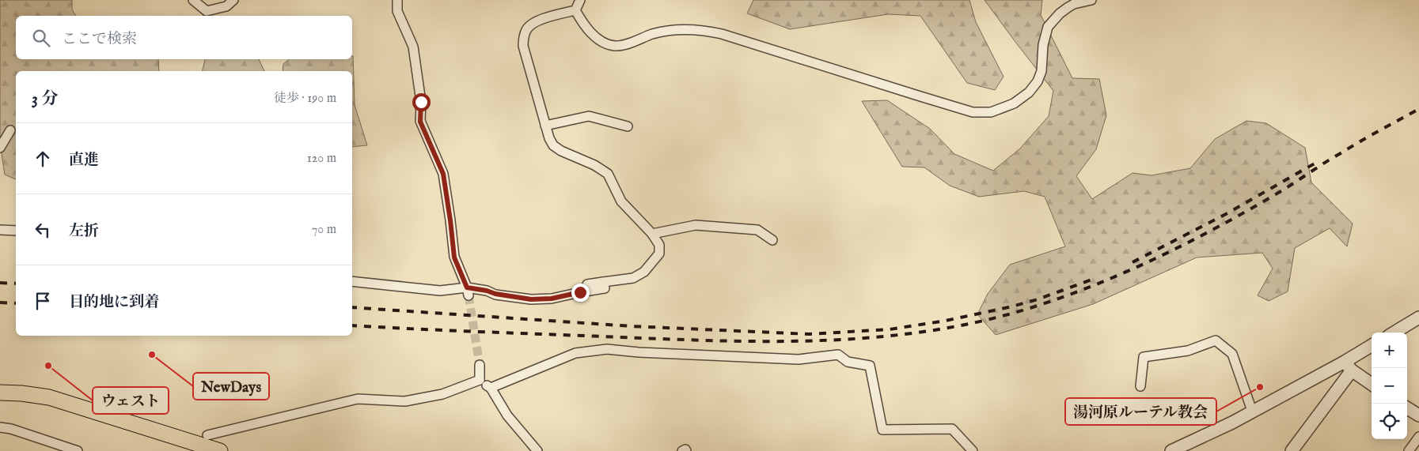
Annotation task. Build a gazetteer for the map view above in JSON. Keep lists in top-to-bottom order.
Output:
{
  "places": ["NewDays", "ウェスト", "湯河原ルーテル教会"],
  "page": {
    "search": "ここで検索",
    "heading": ["3 分", "徒歩 · 190 m"],
    "list": [
      ["直進", "120 m"],
      ["左折", "70 m"],
      "目的地に到着"
    ],
    "map_buttons": ["+", "−"]
  }
}
